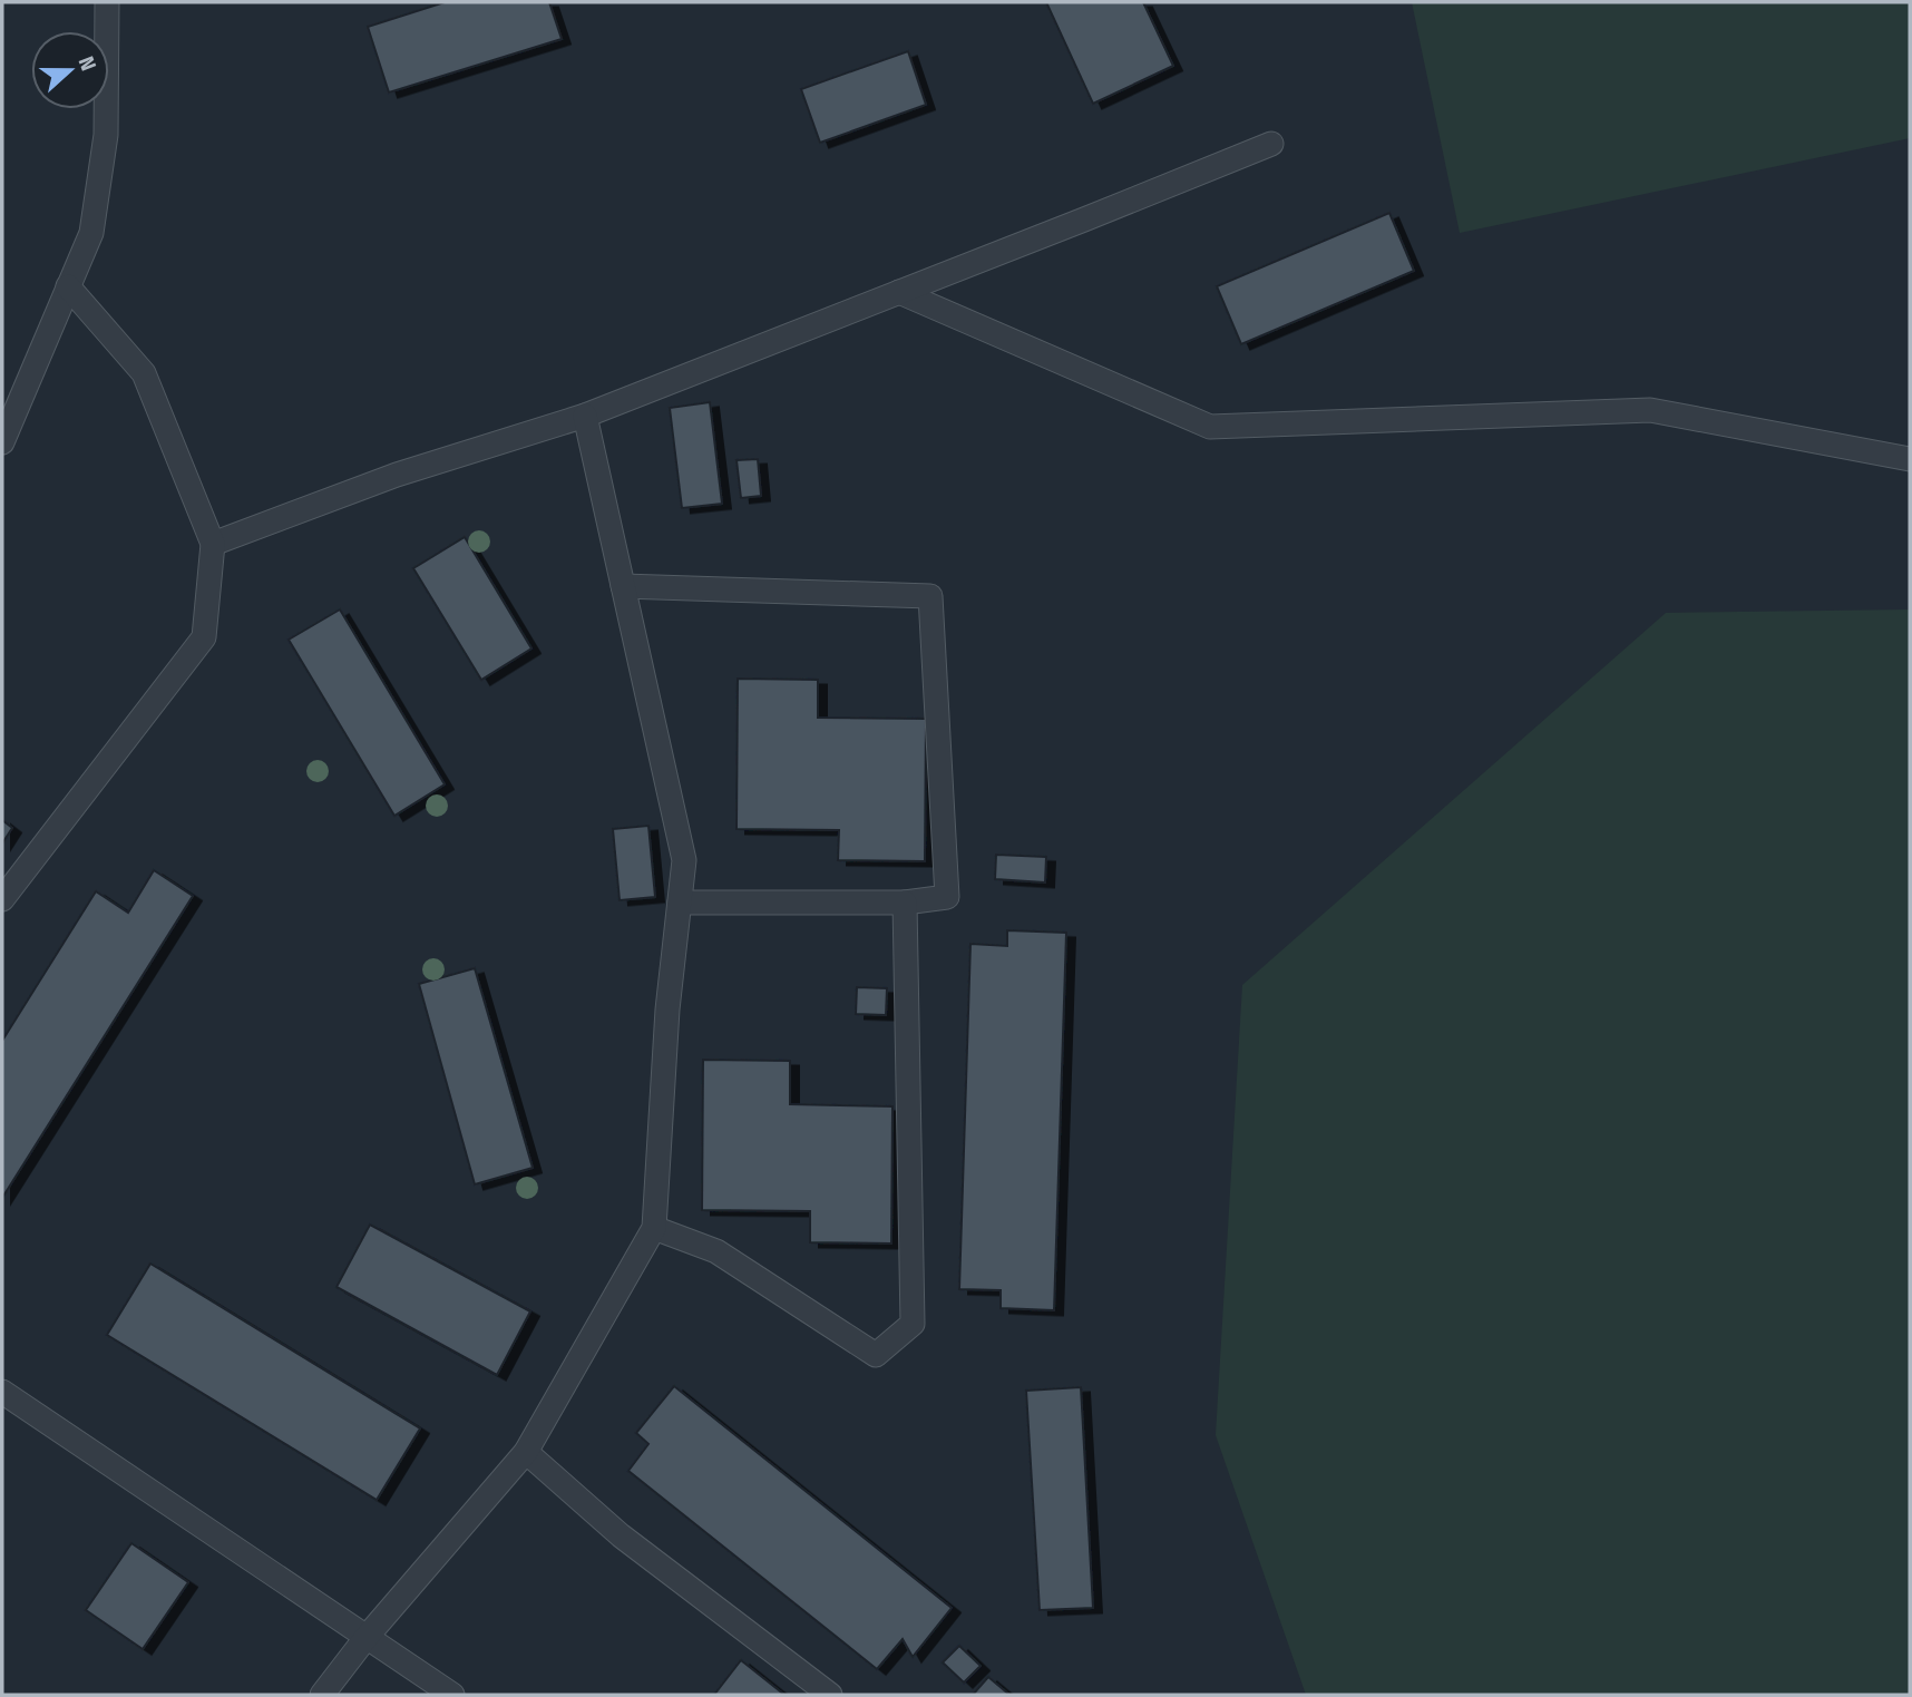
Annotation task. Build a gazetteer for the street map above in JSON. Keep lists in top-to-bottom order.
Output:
{
  "north": "right"
}
